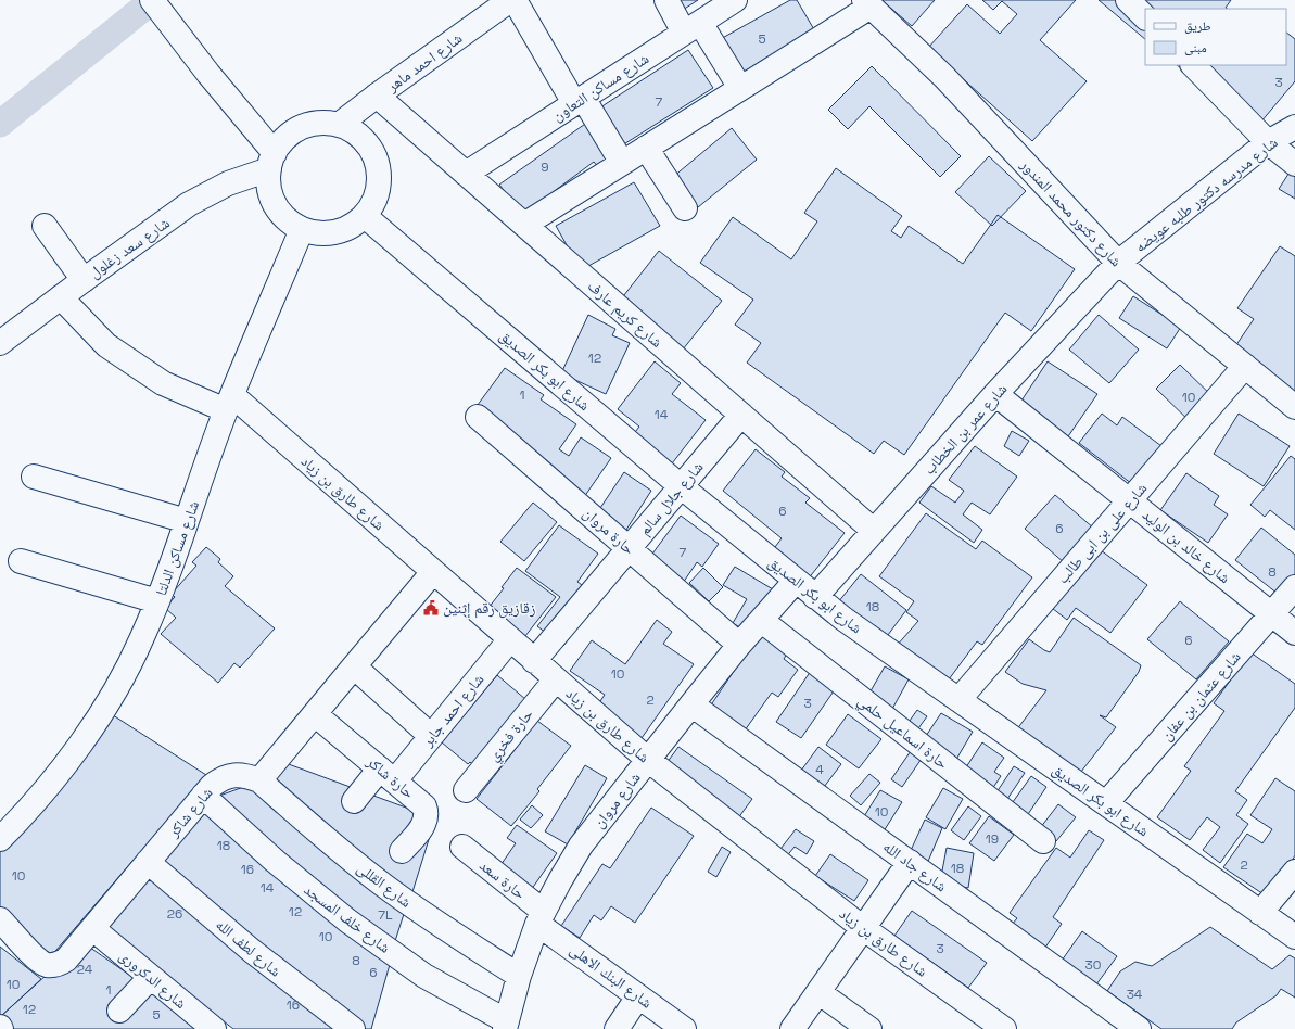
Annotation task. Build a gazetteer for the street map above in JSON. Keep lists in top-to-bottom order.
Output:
{
  "streets": {
    "street": [
      "شارع احمد ماهر",
      "شارع مساكن التعاون",
      "شارع مدرسه دكتور طلبه عويضه",
      "شارع دكتور محمد المندور",
      "شارع سعد زغلول",
      "شارع كريم عارف",
      "شارع ابو بكر الصديق",
      "شارع عمر بن الخطاب",
      "شارع طارق بن زياد",
      "شارع جلال سالم",
      "حارة مروان",
      "شارع على بن ابى طالب",
      "شارع خالد بن الوليد",
      "شارع مساكن الدلتا",
      "شارع عثمان بن عفان",
      "شارع احمد جابر",
      "حارة اسماعيل حلمي",
      "حارة فخري",
      "حارة شاكر",
      "شارع مروان",
      "شارع شاكر",
      "شارع جاد الله",
      "حارة سعد",
      "شارع القللى",
      "شارع خلف المسجد",
      "شارع لطف الله",
      "شارع البنك الاهلى",
      "شارع الدكرورى"
    ]
  },
  "crossings": [
    ["شارع احمد ماهر", "شارع سعد زغلول"],
    ["شارع احمد ماهر", "شارع كريم عارف"],
    ["شارع احمد ماهر", "شارع ابو بكر الصديق"],
    ["شارع احمد ماهر", "شارع مساكن الدلتا"],
    ["شارع مساكن التعاون", "شارع كريم عارف"],
    ["شارع مدرسه دكتور طلبه عويضه", "شارع دكتور محمد المندور"],
    ["شارع مدرسه دكتور طلبه عويضه", "شارع عمر بن الخطاب"],
    ["شارع دكتور محمد المندور", "شارع عمر بن الخطاب"],
    ["شارع دكتور محمد المندور", "شارع على بن ابى طالب"],
    ["شارع سعد زغلول", "شارع ابو بكر الصديق"],
    ["شارع سعد زغلول", "شارع طارق بن زياد"],
    ["شارع سعد زغلول", "شارع مساكن الدلتا"],
    ["شارع كريم عارف", "شارع عمر بن الخطاب"],
    ["شارع كريم عارف", "شارع جلال سالم"],
    ["شارع ابو بكر الصديق", "شارع عمر بن الخطاب"],
    ["شارع ابو بكر الصديق", "شارع جلال سالم"],
    ["شارع ابو بكر الصديق", "شارع على بن ابى طالب"],
    ["شارع ابو بكر الصديق", "شارع مساكن الدلتا"],
    ["شارع ابو بكر الصديق", "شارع عثمان بن عفان"],
    ["شارع ابو بكر الصديق", "شارع مروان"],
    ["شارع عمر بن الخطاب", "شارع خالد بن الوليد"],
    ["شارع طارق بن زياد", "شارع جلال سالم"],
    ["شارع طارق بن زياد", "شارع مساكن الدلتا"],
    ["شارع طارق بن زياد", "شارع احمد جابر"],
    ["شارع طارق بن زياد", "حارة فخري"],
    ["شارع طارق بن زياد", "شارع مروان"],
    ["شارع جلال سالم", "حارة مروان"],
    ["حارة مروان", "شارع مروان"],
    ["شارع على بن ابى طالب", "شارع خالد بن الوليد"],
    ["شارع خالد بن الوليد", "شارع عثمان بن عفان"],
    ["شارع احمد جابر", "حارة شاكر"],
    ["حارة اسماعيل حلمي", "شارع مروان"],
    ["شارع مروان", "شارع جاد الله"],
    ["شارع مروان", "حارة سعد"],
    ["شارع مروان", "شارع القللى"],
    ["شارع مروان", "شارع خلف المسجد"],
    ["شارع مروان", "شارع البنك الاهلى"],
    ["شارع شاكر", "شارع القللى"],
    ["شارع شاكر", "شارع خلف المسجد"],
    ["شارع شاكر", "شارع لطف الله"],
    ["شارع شاكر", "شارع الدكرورى"],
    ["حارة سعد", "شارع البنك الاهلى"]
  ],
  "places": {
    "public building": ["زقازيق رقم إثنين"]
  },
  "house_numbers": [
    "5",
    "3",
    "7",
    "9",
    "12",
    "1",
    "10",
    "14",
    "6",
    "6",
    "7",
    "8",
    "18",
    "6",
    "10",
    "2",
    "3",
    "4",
    "10",
    "19",
    "18",
    "2",
    "18",
    "16",
    "10",
    "14",
    "12",
    "26",
    "7L",
    "10",
    "3",
    "8",
    "30",
    "24",
    "6",
    "10",
    "1",
    "34",
    "16",
    "12",
    "5"
  ],
  "legend": ["طريق", "مبنى"]
}
